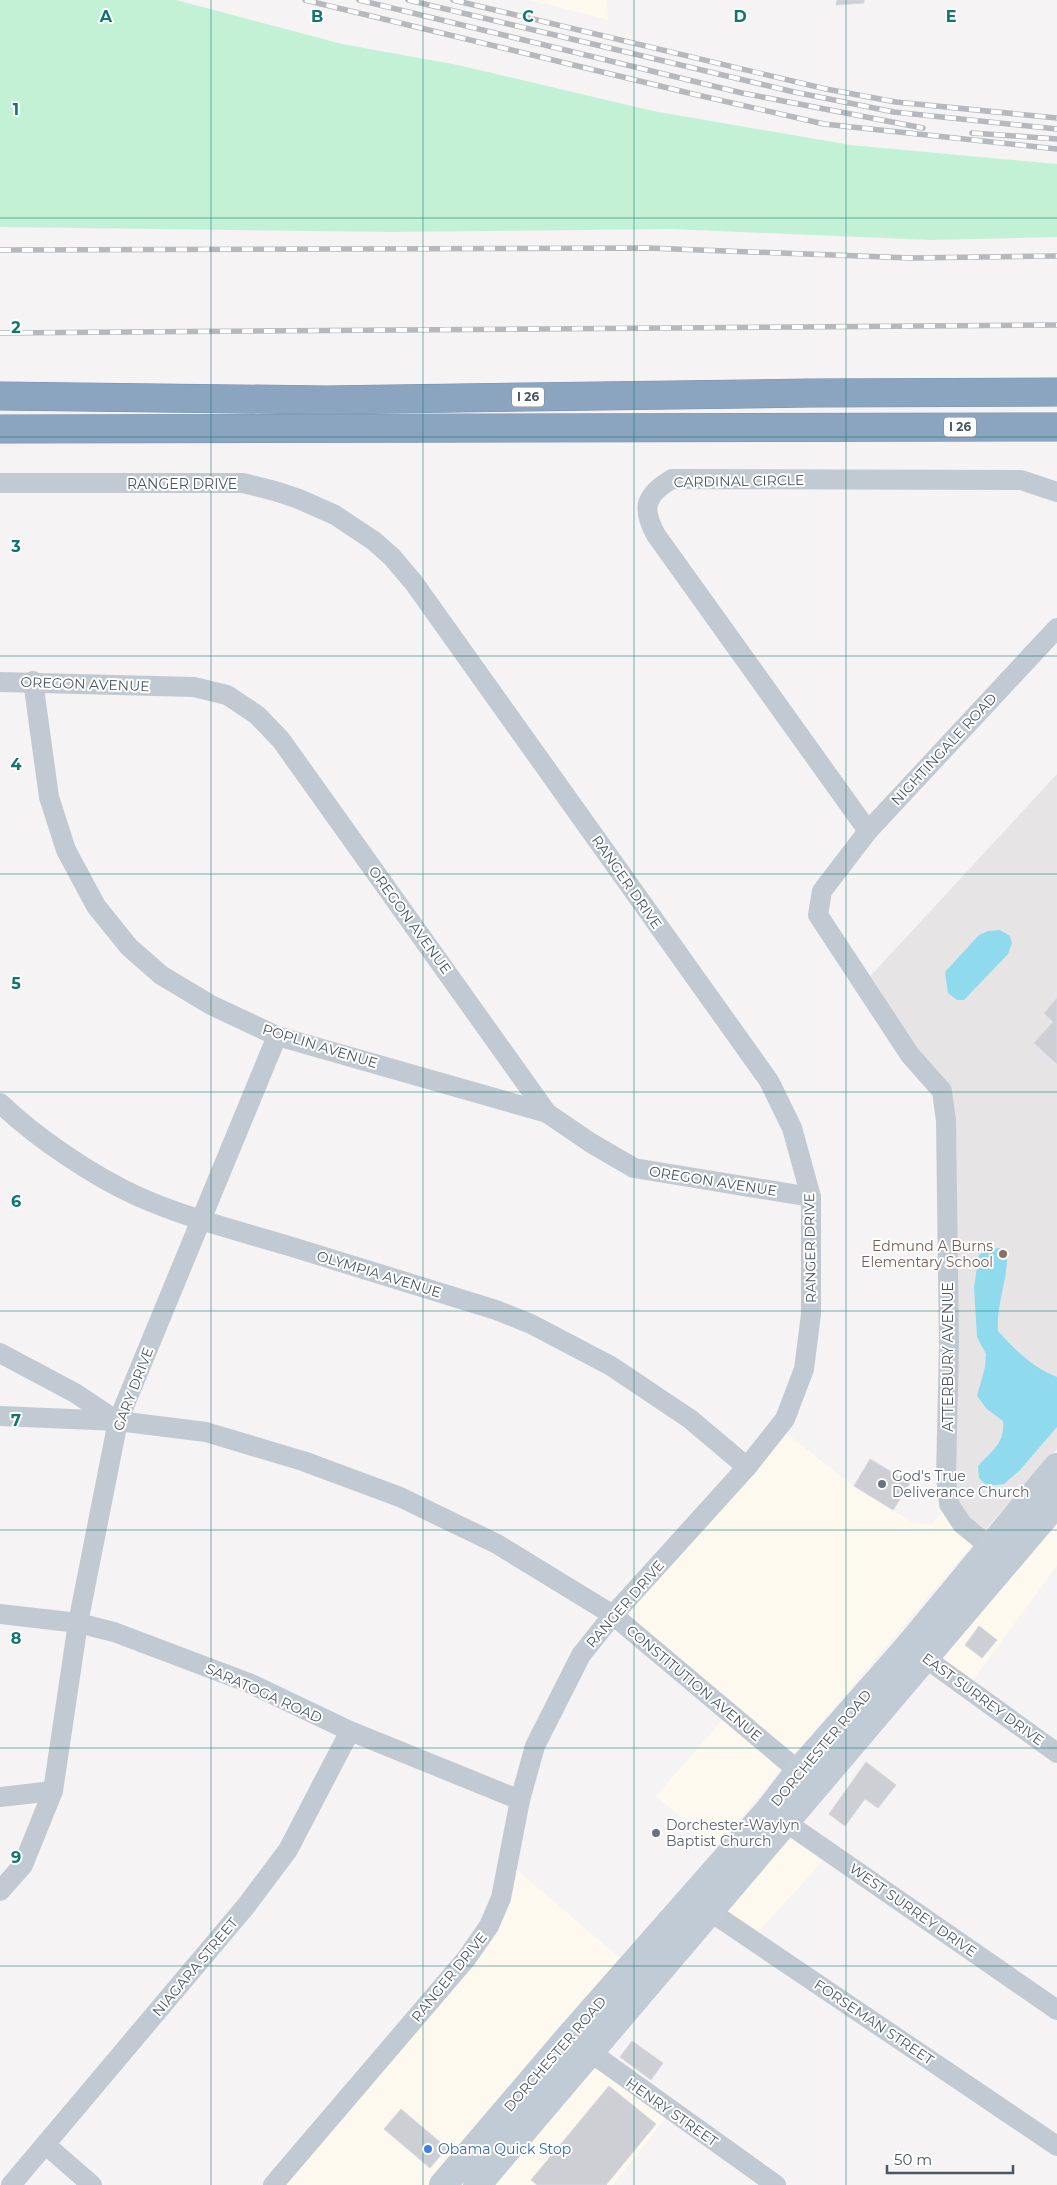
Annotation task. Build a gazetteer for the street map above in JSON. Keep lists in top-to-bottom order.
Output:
{
  "streets": {
    "highway": ["I 26"],
    "main road": ["DORCHESTER ROAD"],
    "street": [
      "CARDINAL CIRCLE",
      "RANGER DRIVE",
      "OREGON AVENUE",
      "NIGHTINGALE ROAD",
      "POPLIN AVENUE",
      "OLYMPIA AVENUE",
      "ATTERBURY AVENUE",
      "GARY DRIVE",
      "CONSTITUTION AVENUE",
      "SARATOGA ROAD",
      "EAST SURREY DRIVE",
      "WEST SURREY DRIVE",
      "NIAGARA STREET",
      "FORSEMAN STREET",
      "HENRY STREET"
    ]
  },
  "crossings": [
    ["CARDINAL CIRCLE", "NIGHTINGALE ROAD"],
    ["RANGER DRIVE", "OREGON AVENUE"],
    ["RANGER DRIVE", "OLYMPIA AVENUE"],
    ["RANGER DRIVE", "CONSTITUTION AVENUE"],
    ["RANGER DRIVE", "SARATOGA ROAD"],
    ["OREGON AVENUE", "POPLIN AVENUE"],
    ["NIGHTINGALE ROAD", "ATTERBURY AVENUE"],
    ["POPLIN AVENUE", "GARY DRIVE"],
    ["OLYMPIA AVENUE", "GARY DRIVE"],
    ["ATTERBURY AVENUE", "DORCHESTER ROAD"],
    ["GARY DRIVE", "CONSTITUTION AVENUE"],
    ["GARY DRIVE", "SARATOGA ROAD"],
    ["CONSTITUTION AVENUE", "DORCHESTER ROAD"],
    ["SARATOGA ROAD", "NIAGARA STREET"],
    ["EAST SURREY DRIVE", "DORCHESTER ROAD"],
    ["DORCHESTER ROAD", "WEST SURREY DRIVE"],
    ["DORCHESTER ROAD", "FORSEMAN STREET"],
    ["DORCHESTER ROAD", "HENRY STREET"]
  ],
  "places": [
    "Edmund A Burns Elementary School",
    "God's True Deliverance Church",
    "Dorchester-Waylyn Baptist Church",
    "Obama Quick Stop"
  ],
  "scale_bar": "50 m",
  "grid": {
    "columns": [
      "A",
      "B",
      "C",
      "D",
      "E"
    ],
    "rows": [
      "1",
      "2",
      "3",
      "4",
      "5",
      "6",
      "7",
      "8",
      "9"
    ]
  }
}
